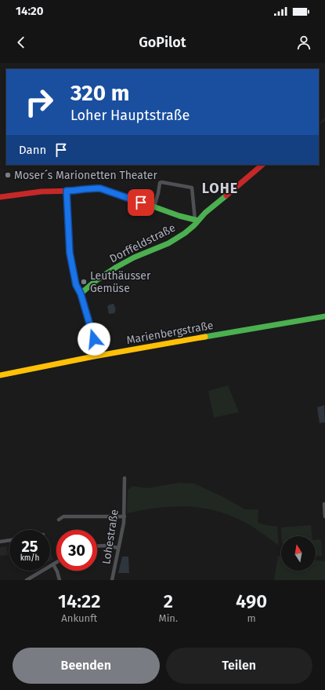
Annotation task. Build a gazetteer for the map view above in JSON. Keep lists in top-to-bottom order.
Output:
{
  "streets": {
    "street": ["Dorffeldstraße", "Marienbergstraße", "Lohestraße"]
  },
  "districts": ["LOHE"],
  "places": ["Moser´s Marionetten Theater", "Leuthäusser Gemüse"],
  "north": "top",
  "page": {
    "status": "14:20",
    "header": "GoPilot",
    "turn": ["320 m", "Loher Hauptstraße"],
    "then": "Dann",
    "speed": "25 km/h",
    "limit": "30",
    "eta": [
      "14:22",
      "Ankunft",
      "2",
      "Min.",
      "490",
      "m"
    ],
    "buttons": ["Beenden", "Teilen"]
  }
}
